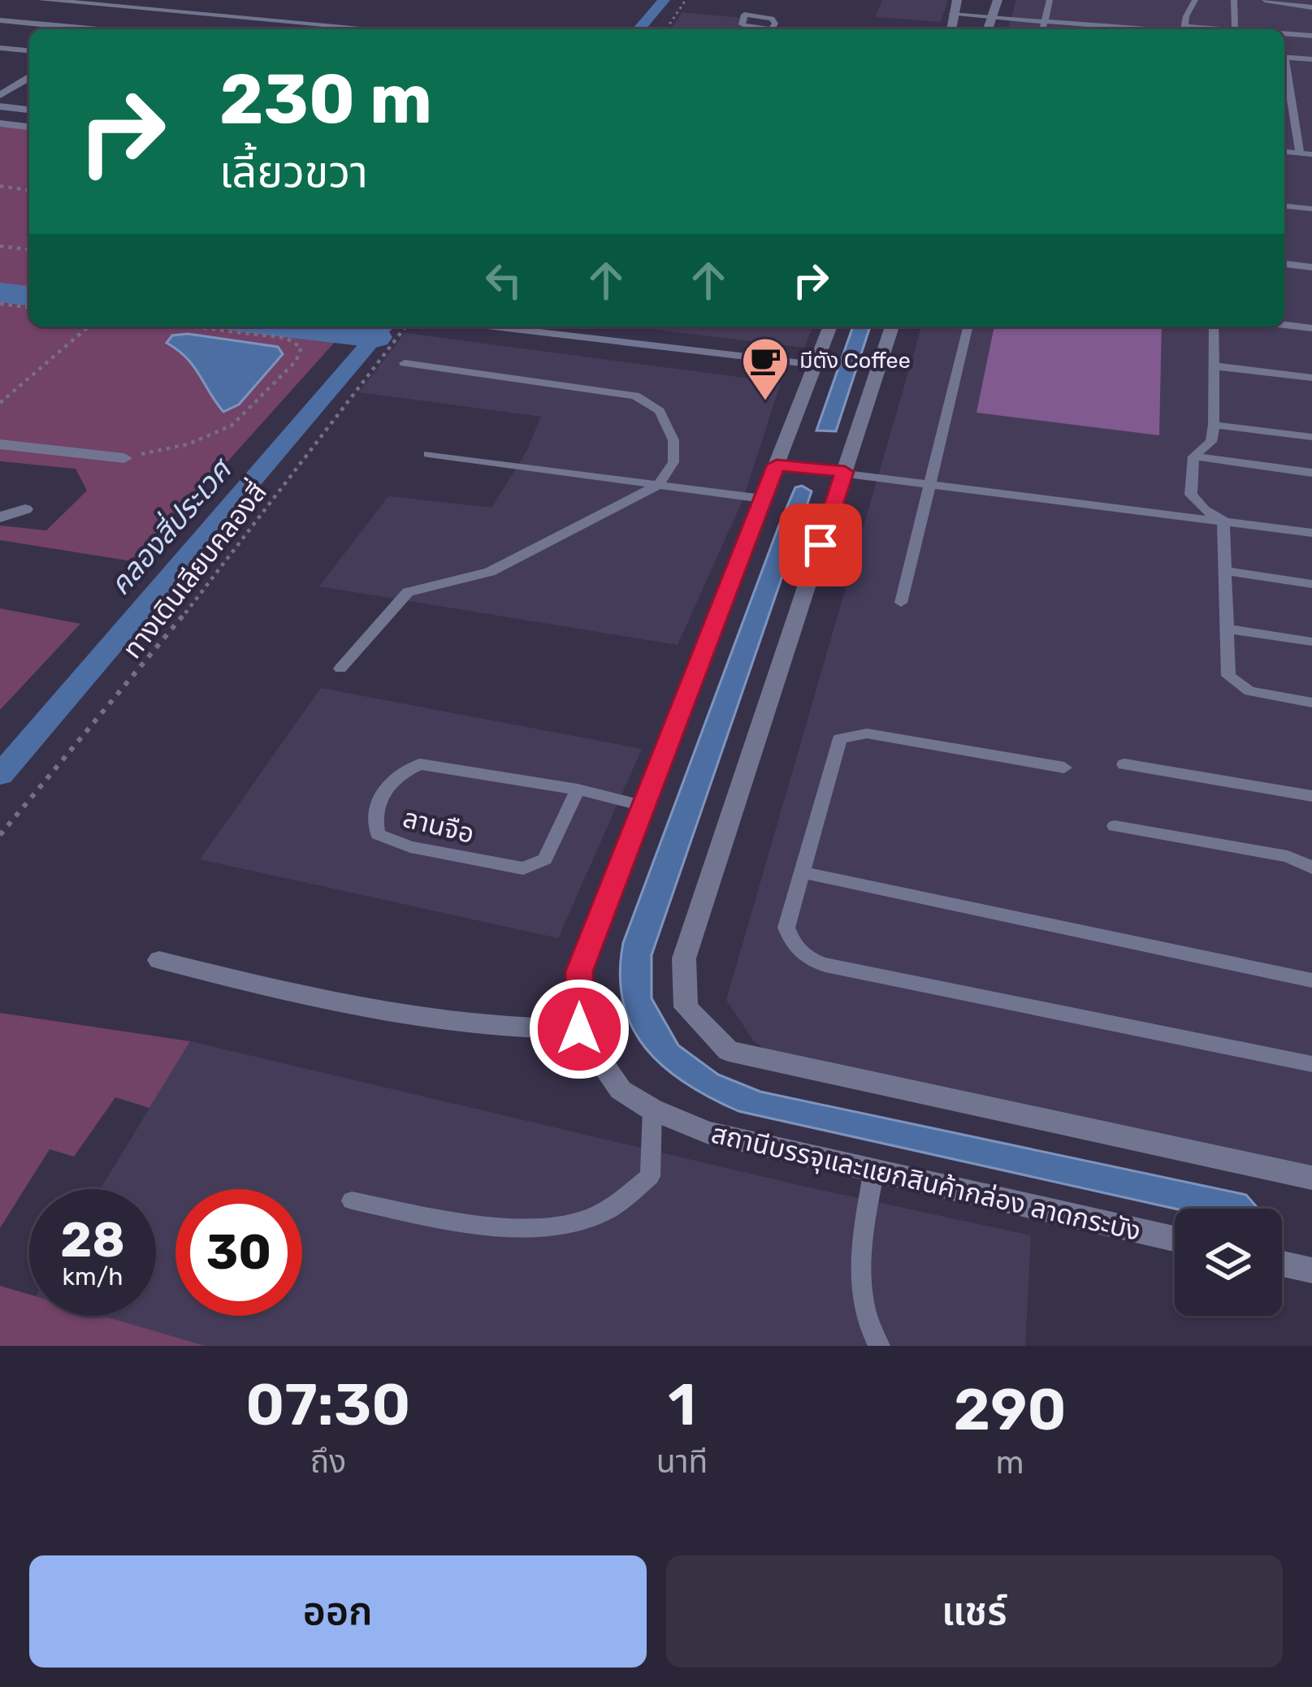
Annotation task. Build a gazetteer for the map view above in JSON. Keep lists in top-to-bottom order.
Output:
{
  "streets": {
    "street": ["สถานีบรรจุและแยกสินค้ากล่อง ลาดกระบัง"],
    "lane": ["ลานจือ"],
    "path": ["ทางเดินเลียบคลองสี่"]
  },
  "water": ["คลองสี่ประเวศ"],
  "places": {
    "cafe": ["มีตัง Coffee"]
  },
  "page": {
    "turn": ["230 m", "เลี้ยวขวา"],
    "speed": "28 km/h",
    "limit": "30",
    "eta": [
      "07:30",
      "ถึง",
      "1",
      "นาที",
      "290",
      "m"
    ],
    "buttons": ["ออก", "แชร์"]
  }
}
